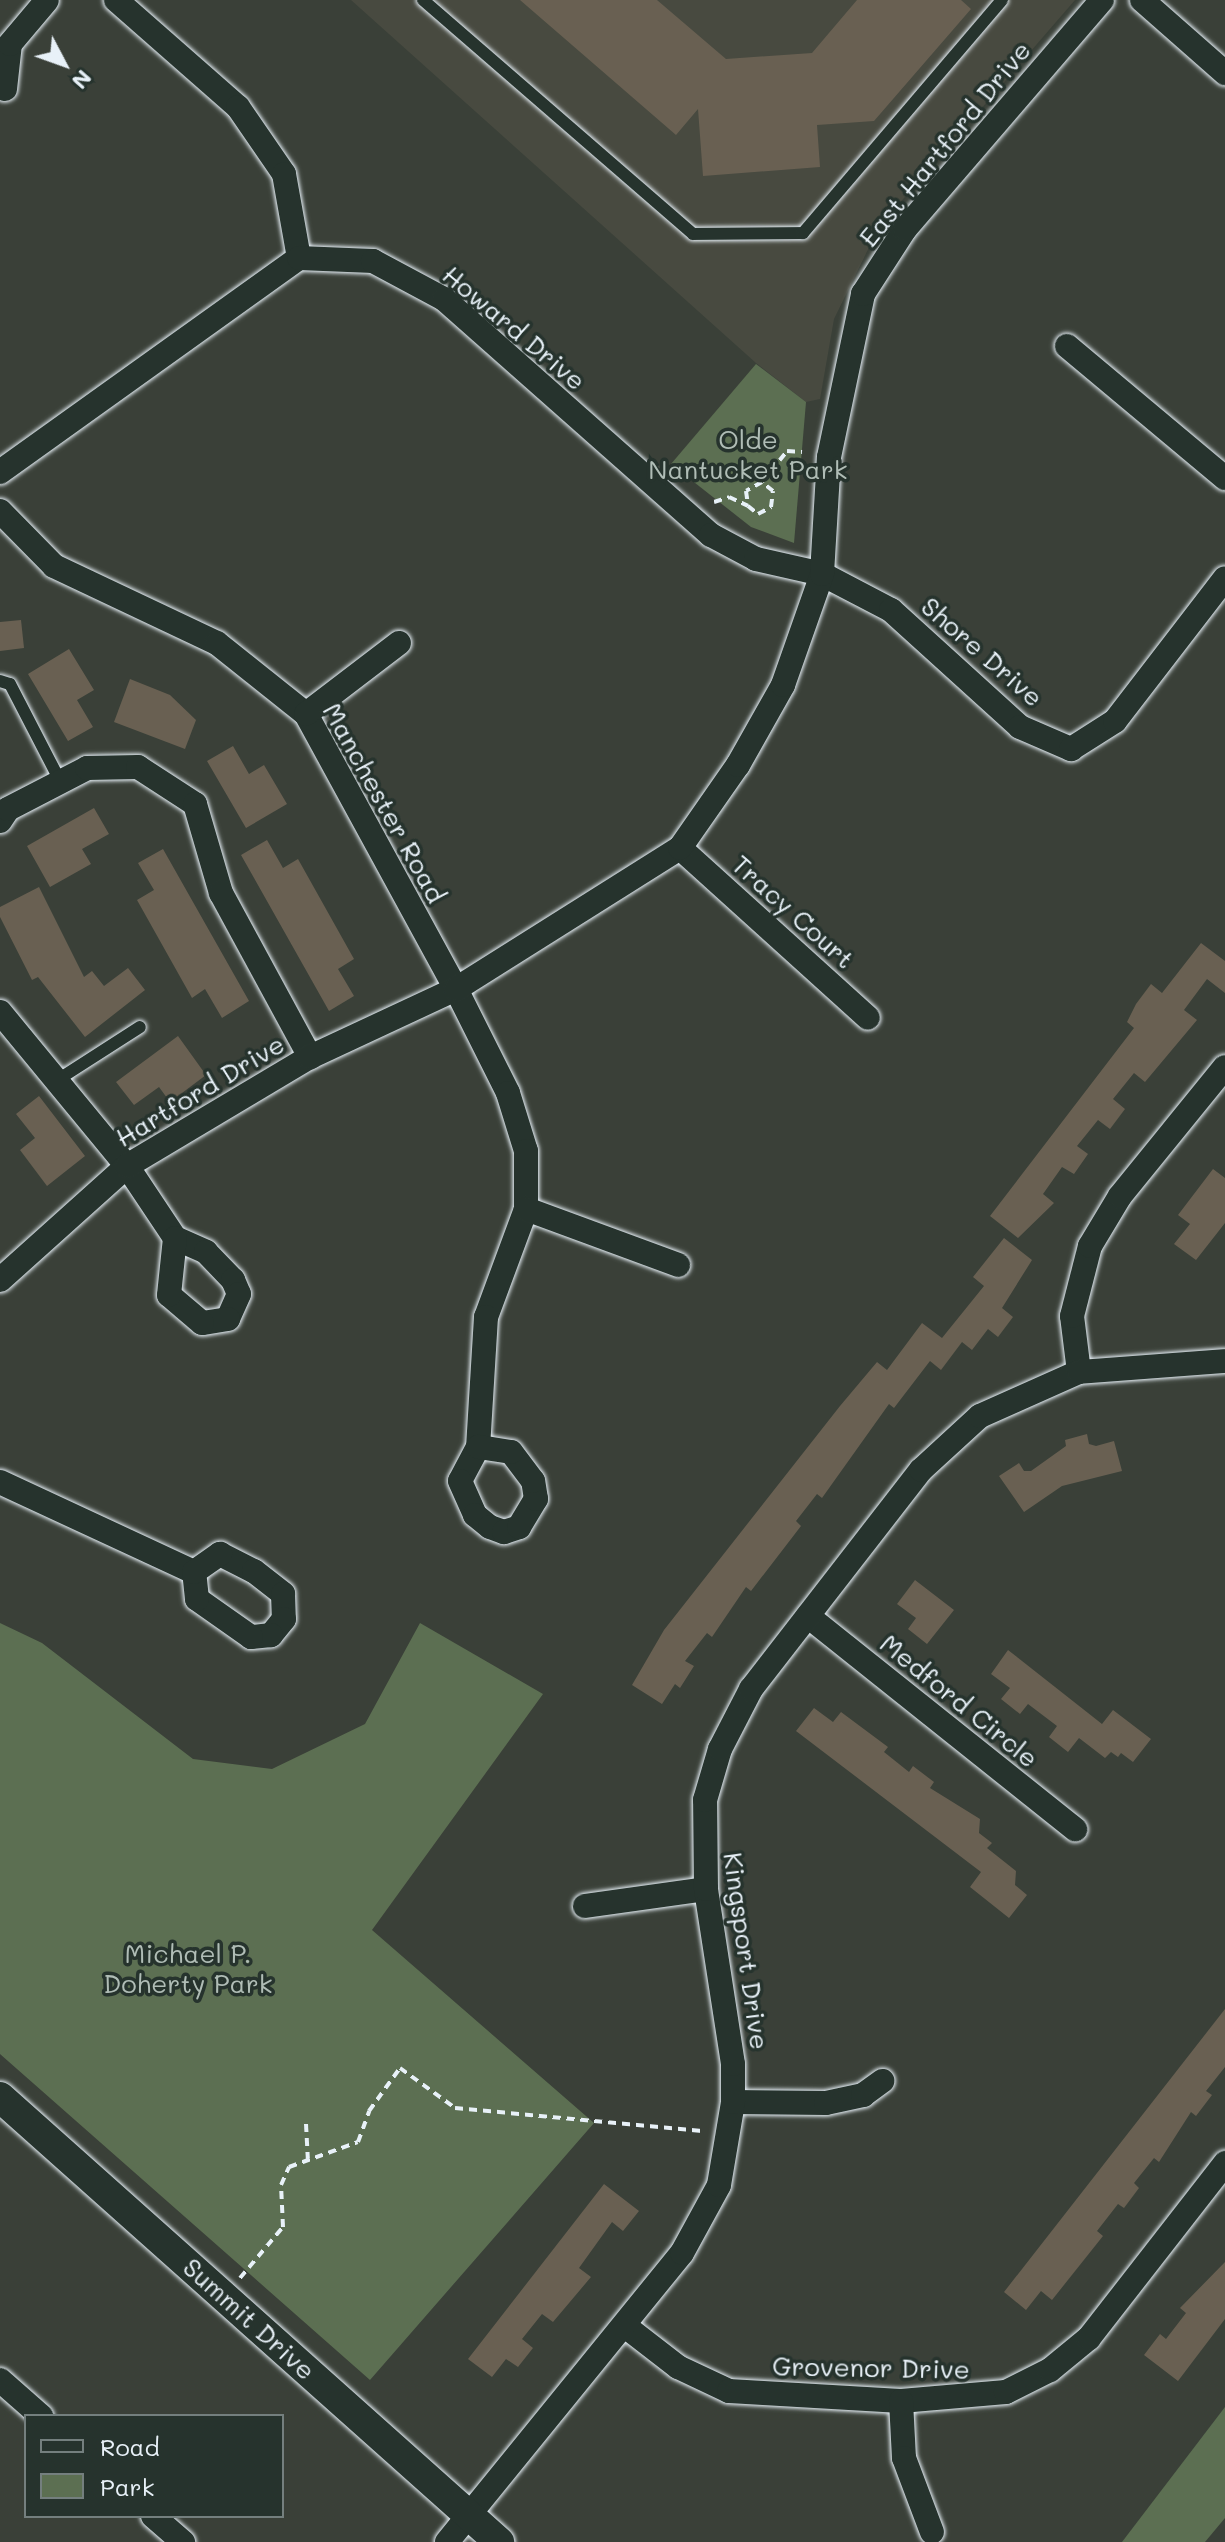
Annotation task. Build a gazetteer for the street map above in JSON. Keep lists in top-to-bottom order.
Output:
{
  "streets": {
    "street": [
      "East Hartford Drive",
      "Howard Drive",
      "Shore Drive",
      "Manchester Road",
      "Tracy Court",
      "Hartford Drive",
      "Medford Circle",
      "Kingsport Drive",
      "Summit Drive",
      "Grovenor Drive"
    ]
  },
  "crossings": [
    ["East Hartford Drive", "Howard Drive"],
    ["East Hartford Drive", "Shore Drive"],
    ["East Hartford Drive", "Manchester Road"],
    ["East Hartford Drive", "Tracy Court"],
    ["East Hartford Drive", "Hartford Drive"],
    ["Howard Drive", "Shore Drive"],
    ["Manchester Road", "Hartford Drive"],
    ["Medford Circle", "Kingsport Drive"],
    ["Kingsport Drive", "Summit Drive"],
    ["Kingsport Drive", "Grovenor Drive"]
  ],
  "parks": ["Olde Nantucket Park", "Michael P. Doherty Park"],
  "legend": ["Road", "Park"],
  "north": "bottom right"
}
